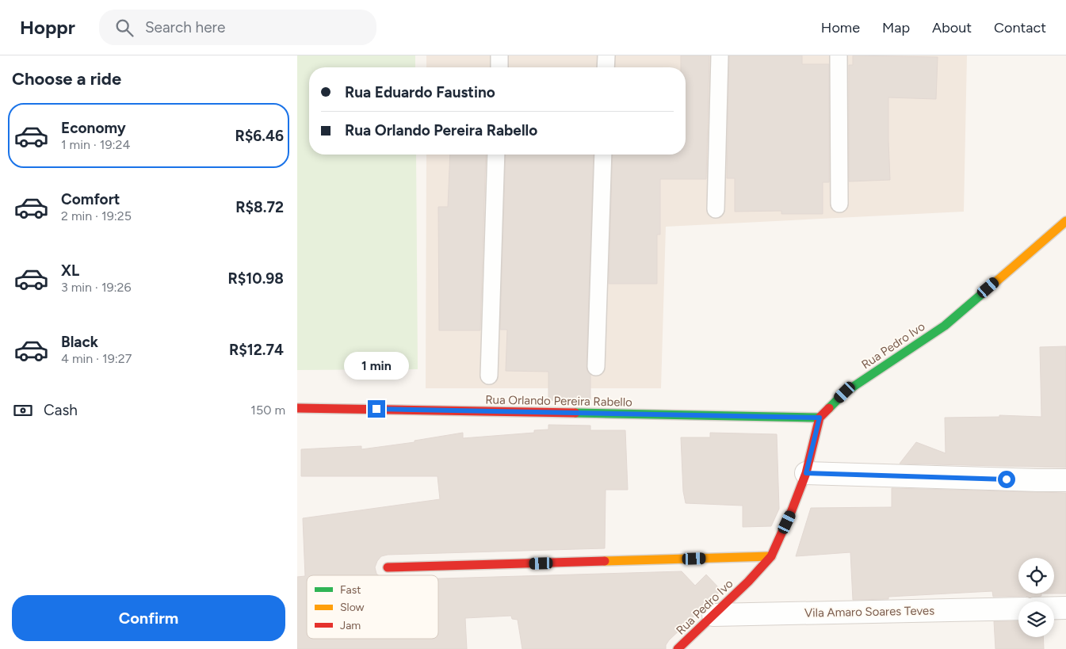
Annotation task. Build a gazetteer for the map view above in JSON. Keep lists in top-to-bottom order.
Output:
{
  "streets": {
    "street": ["Rua Pedro Ivo", "Rua Orlando Pereira Rabello", "Vila Amaro Soares Teves"]
  },
  "crossings": [
    ["Rua Pedro Ivo", "Rua Orlando Pereira Rabello"],
    ["Rua Pedro Ivo", "Vila Amaro Soares Teves"]
  ],
  "legend": ["Fast", "Slow", "Jam"],
  "page": {
    "header": "Hoppr",
    "search": "Search here",
    "nav": [
      "Home",
      "Map",
      "About",
      "Contact"
    ],
    "heading": "Choose a ride",
    "banner": ["Rua Eduardo Faustino", "Rua Orlando Pereira Rabello"],
    "list": [
      {
        "name": "Economy",
        "note": "1 min · 19:24",
        "value": "R$6.46"
      },
      {
        "name": "Comfort",
        "note": "2 min · 19:25",
        "value": "R$8.72"
      },
      {
        "name": "XL",
        "note": "3 min · 19:26",
        "value": "R$10.98"
      },
      {
        "name": "Black",
        "note": "4 min · 19:27",
        "value": "R$12.74"
      }
    ],
    "bubble": "1 min",
    "pay": ["Cash", "150 m"],
    "buttons": "Confirm"
  }
}
